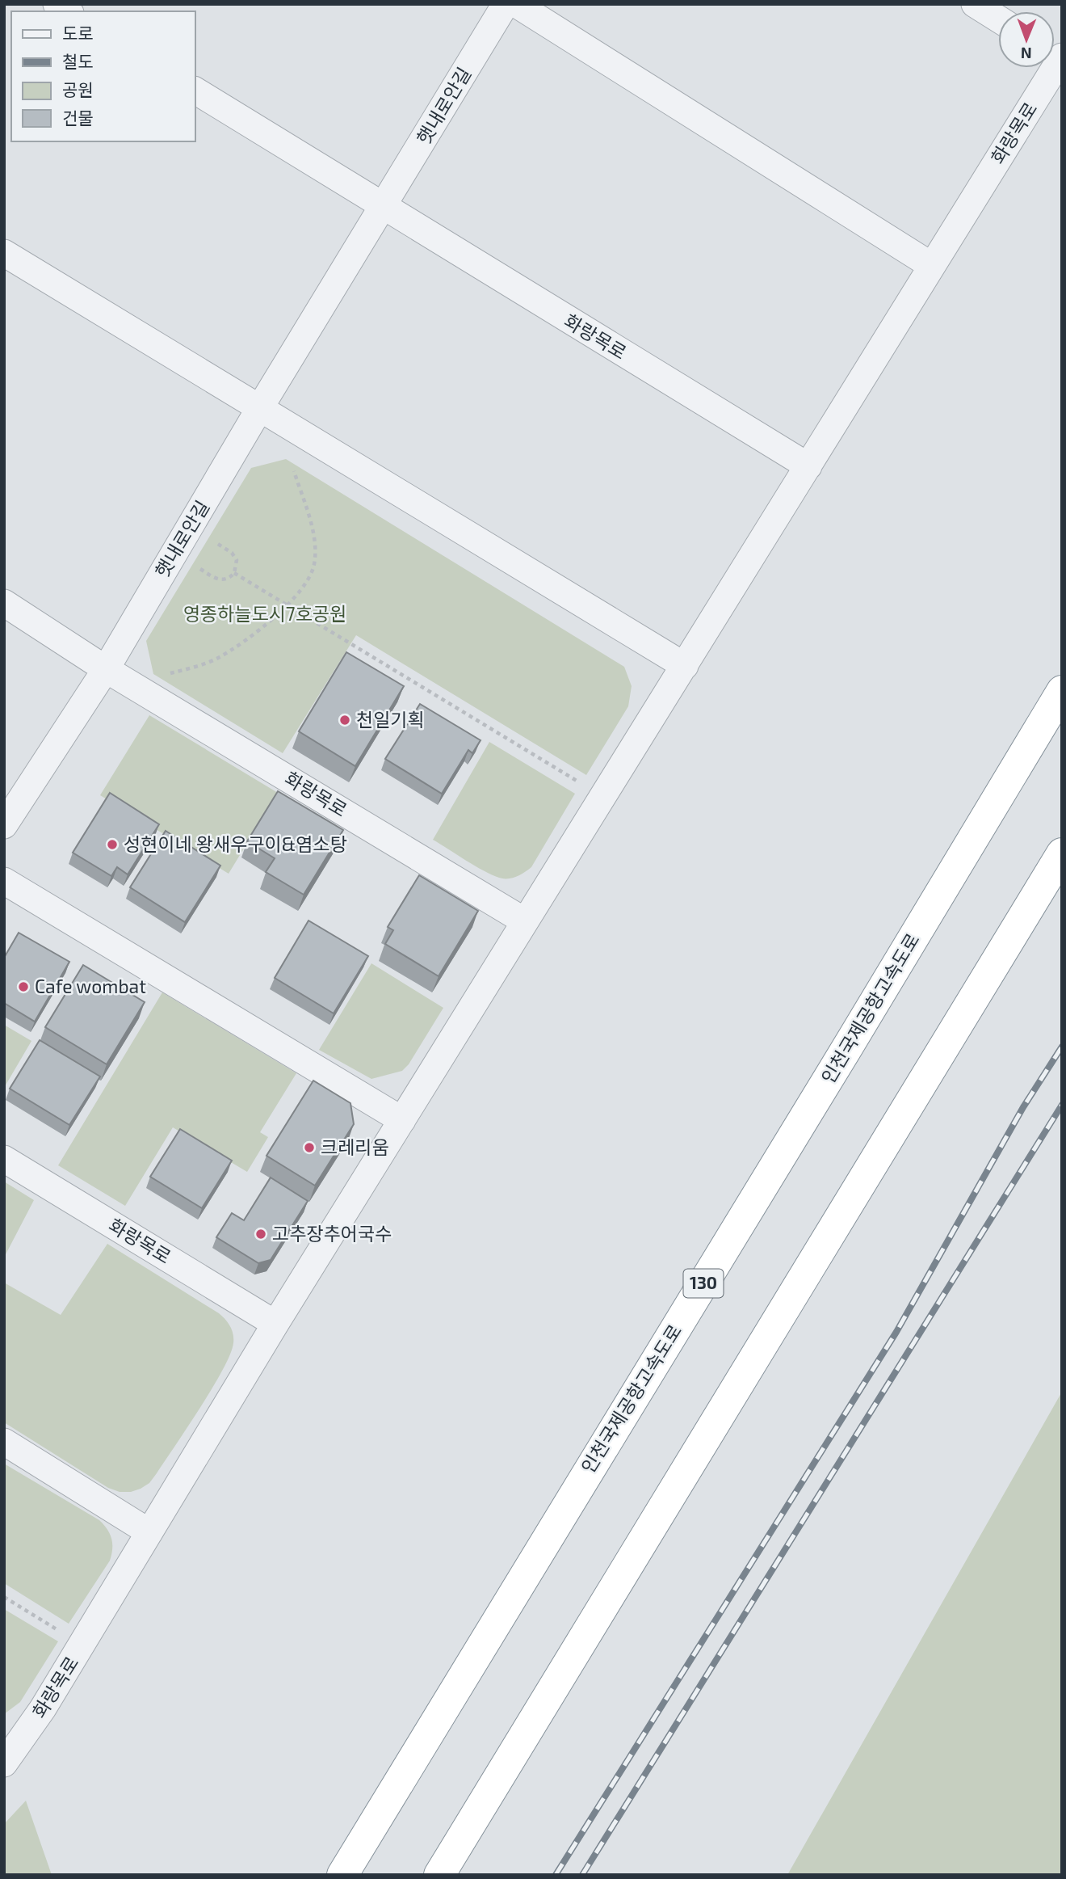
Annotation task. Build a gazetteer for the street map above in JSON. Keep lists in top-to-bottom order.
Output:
{
  "streets": {
    "highway": ["인천국제공항고속도로", "130"],
    "street": ["햇내로안길", "화랑목로"]
  },
  "crossings": [
    ["햇내로안길", "화랑목로"]
  ],
  "parks": ["영종하늘도시7호공원"],
  "places": [
    "천일기획",
    "성현이네 왕새우구이&염소탕",
    "Cafe wombat",
    "크레리움",
    "고추장추어국수"
  ],
  "legend": [
    "도로",
    "철도",
    "공원",
    "건물"
  ],
  "north": "bottom"
}
